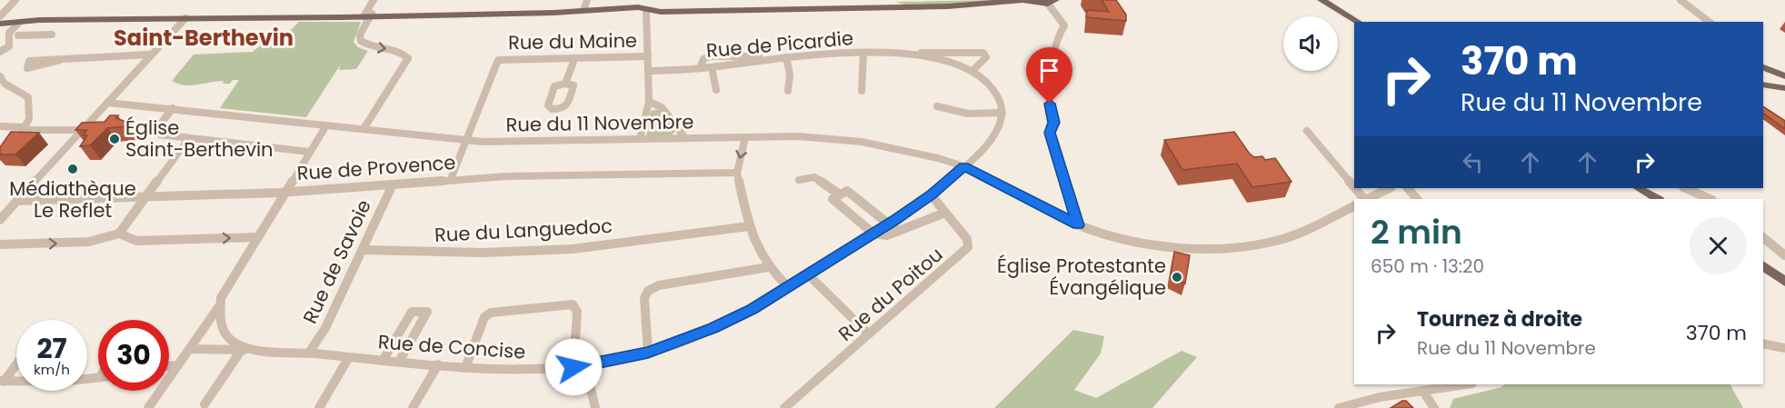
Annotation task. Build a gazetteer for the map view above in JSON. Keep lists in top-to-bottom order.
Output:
{
  "streets": {
    "street": [
      "Rue du Maine",
      "Rue de Picardie",
      "Rue du 11 Novembre",
      "Rue de Provence",
      "Rue du Languedoc",
      "Rue de Savoie",
      "Rue du Poitou",
      "Rue de Concise"
    ]
  },
  "crossings": [
    ["Rue du Maine", "Rue du 11 Novembre"],
    ["Rue du 11 Novembre", "Rue de Concise"],
    ["Rue de Provence", "Rue de Savoie"],
    ["Rue du Languedoc", "Rue de Savoie"],
    ["Rue de Savoie", "Rue de Concise"],
    ["Rue du Poitou", "Rue de Concise"]
  ],
  "districts": ["Saint-Berthevin"],
  "places": ["Église Saint-Berthevin", "Médiathèque Le Reflet", "Église Protestante Évangélique"],
  "page": {
    "turn": ["370 m", "Rue du 11 Novembre"],
    "heading": ["2 min", "650 m · 13:20"],
    "list": [
      {
        "name": "Tournez à droite",
        "note": "Rue du 11 Novembre",
        "value": "370 m"
      }
    ],
    "speed": "27 km/h",
    "limit": "30"
  }
}
